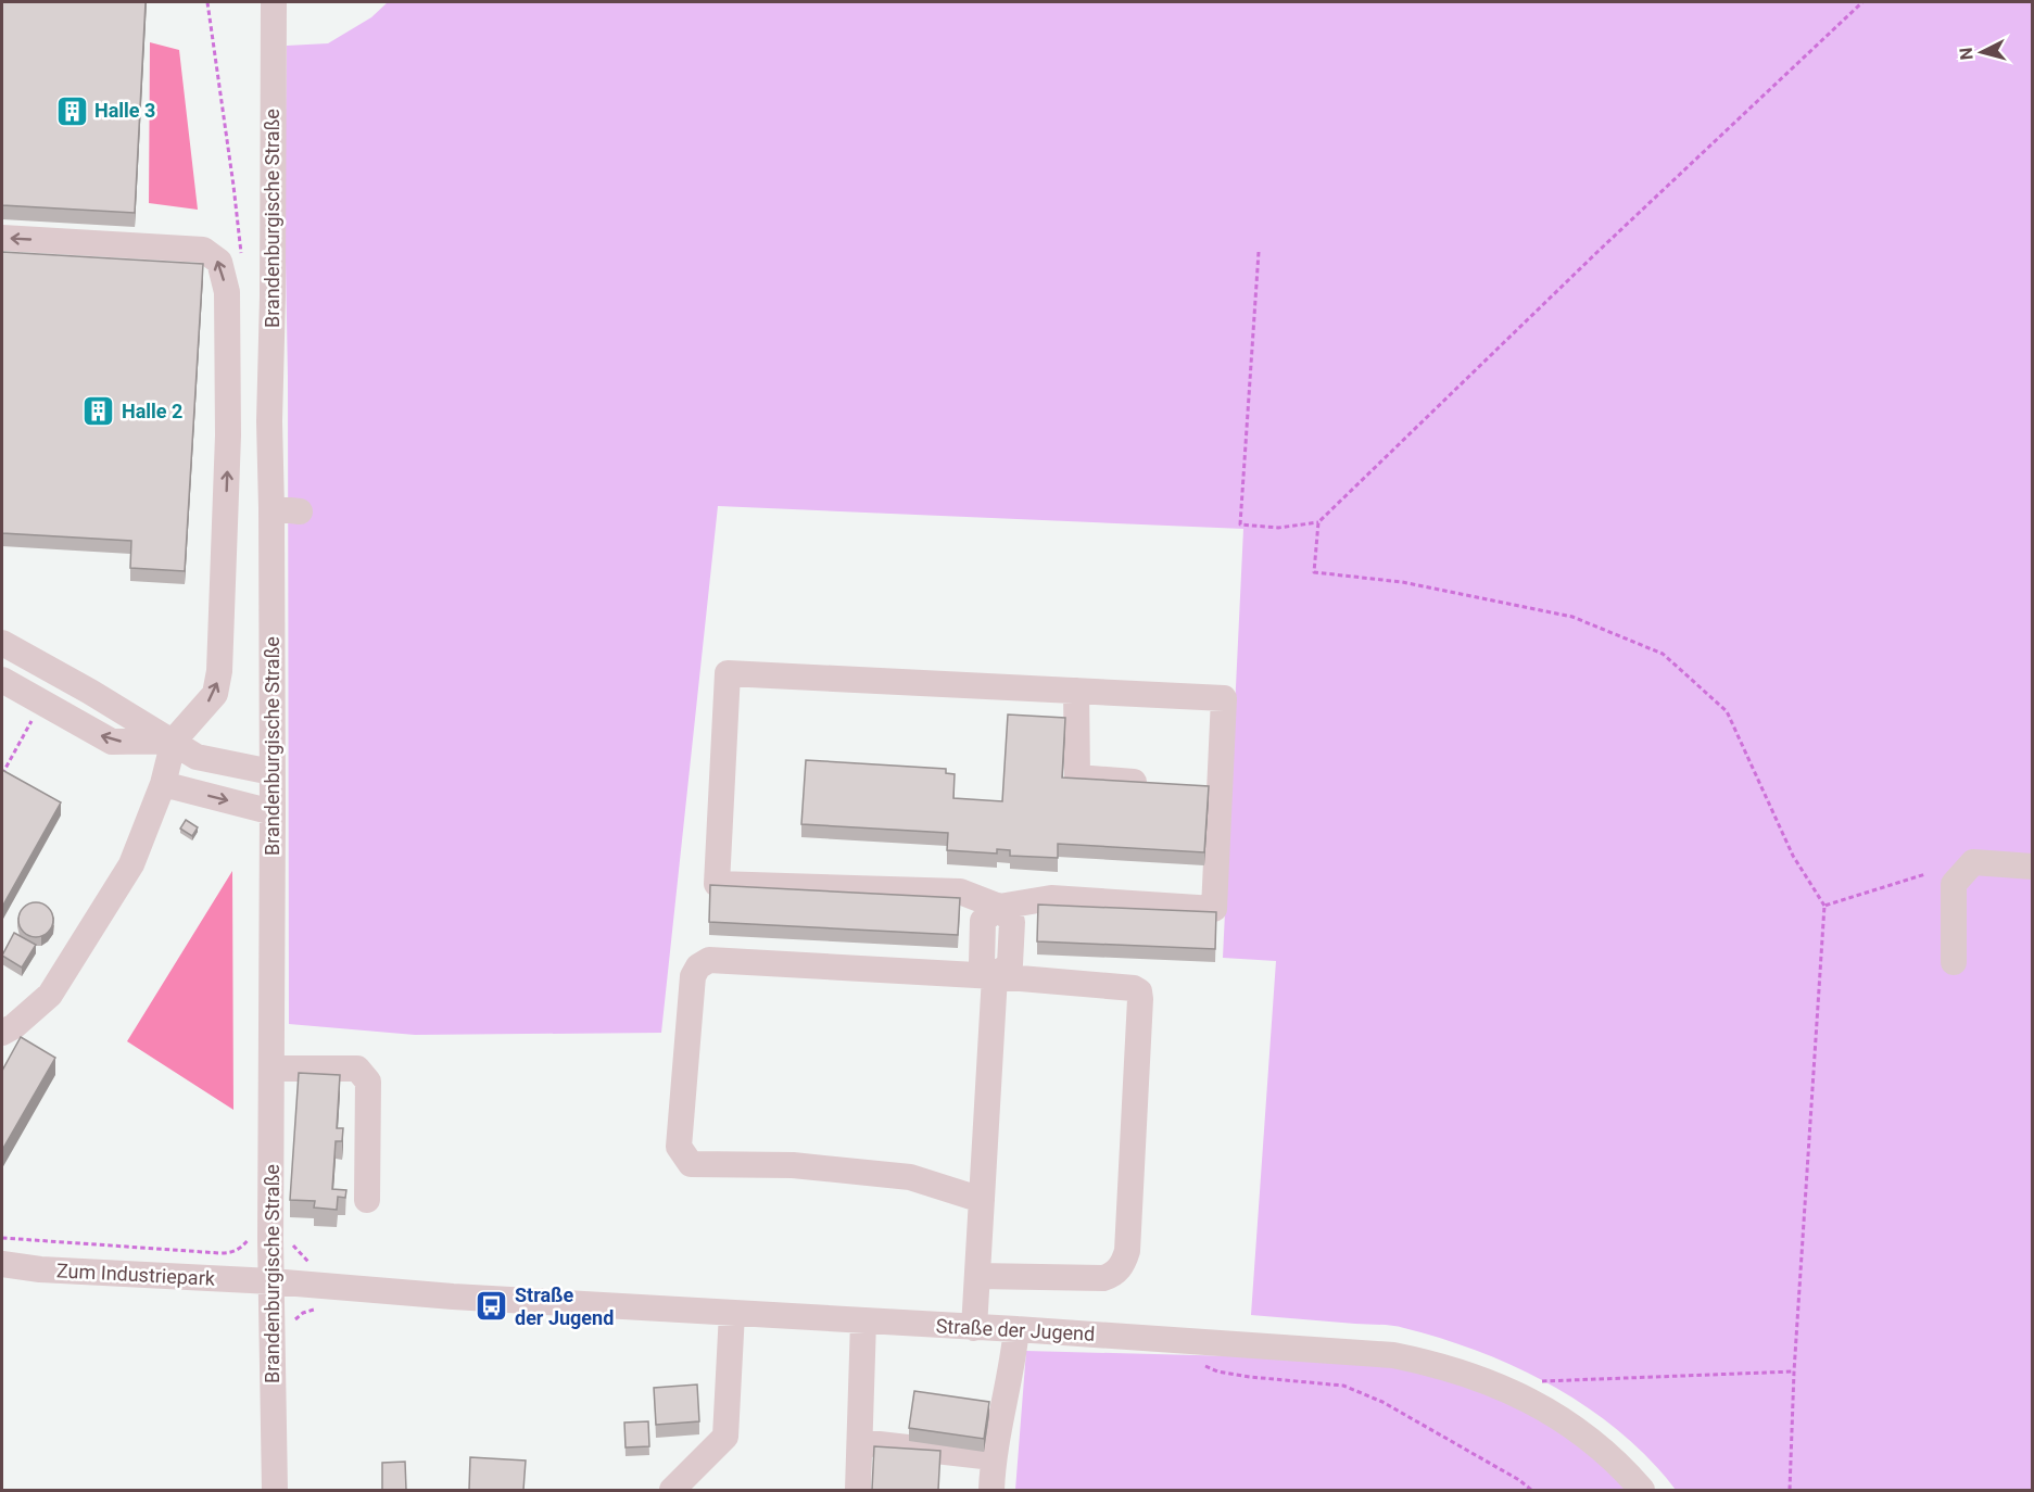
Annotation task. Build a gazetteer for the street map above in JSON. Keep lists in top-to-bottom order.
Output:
{
  "streets": {
    "street": ["Brandenburgische Straße", "Zum Industriepark", "Straße der Jugend"]
  },
  "crossings": [
    ["Brandenburgische Straße", "Zum Industriepark"],
    ["Brandenburgische Straße", "Straße der Jugend"],
    ["Zum Industriepark", "Straße der Jugend"]
  ],
  "places": {
    "building": ["Halle 3", "Halle 2"],
    "bus stop": ["Straße der Jugend"]
  },
  "north": "left"
}
